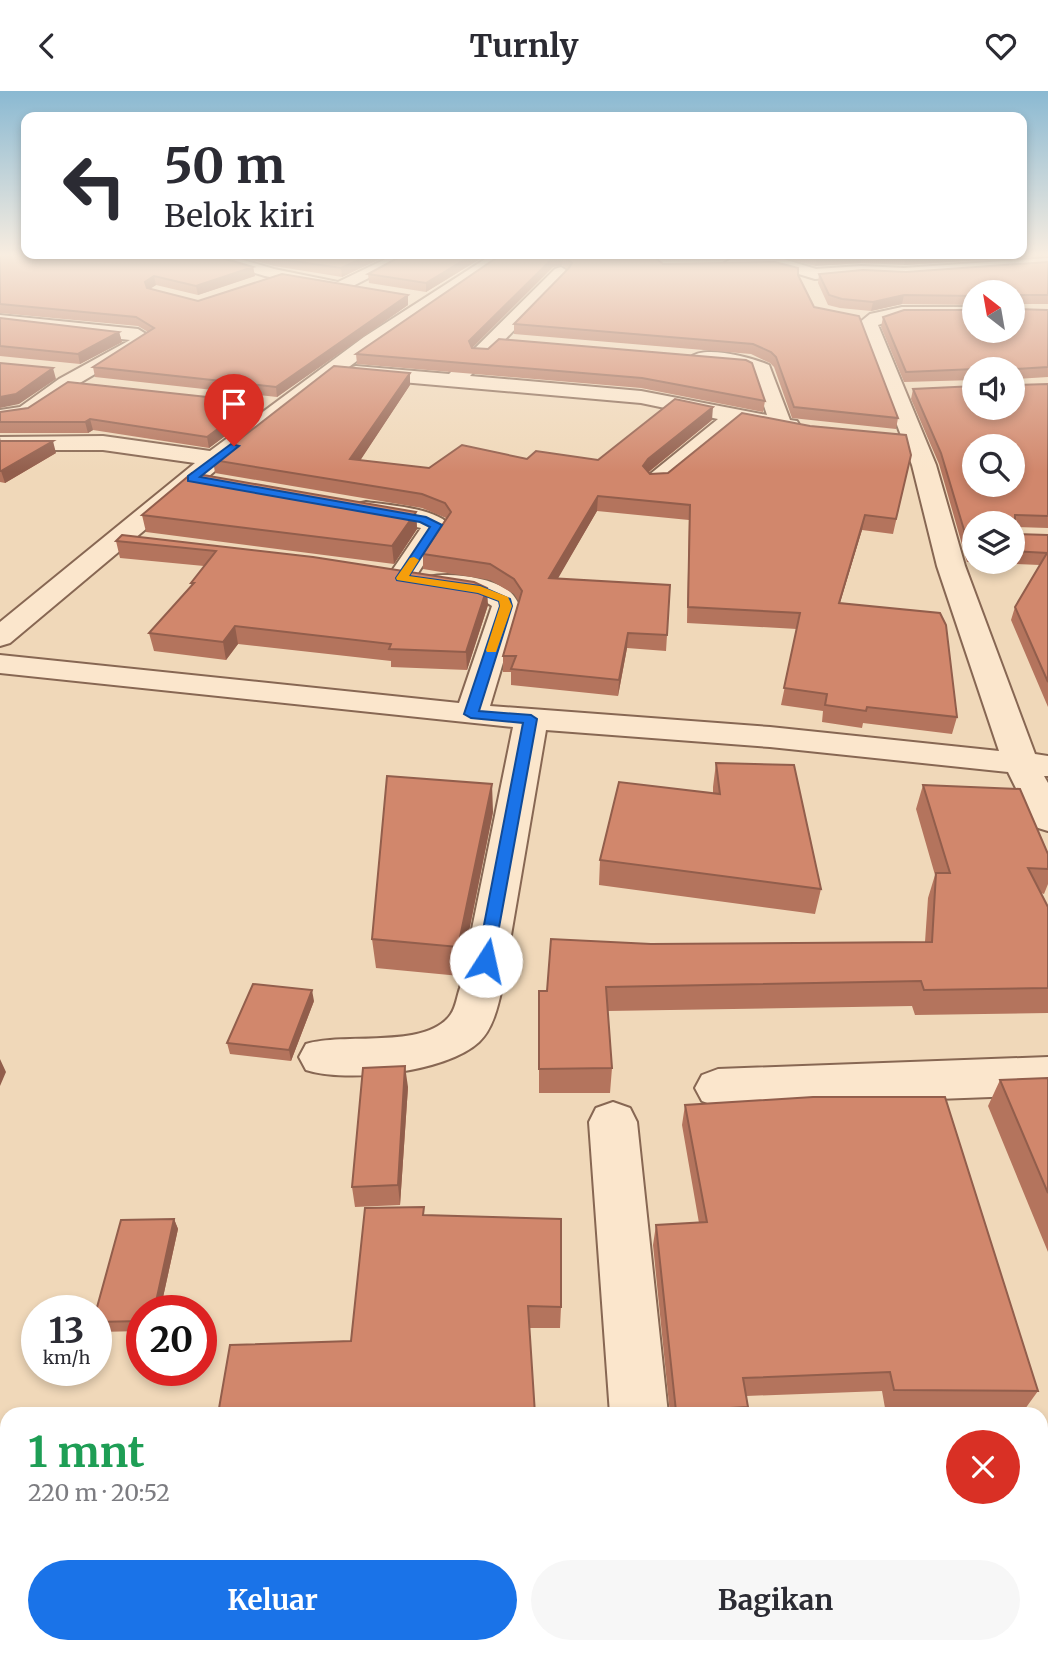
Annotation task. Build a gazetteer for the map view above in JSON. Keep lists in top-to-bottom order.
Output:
{
  "north": "top left",
  "page": {
    "header": "Turnly",
    "turn": ["50 m", "Belok kiri"],
    "speed": "13 km/h",
    "limit": "20",
    "heading": ["1 mnt", "220 m · 20:52"],
    "buttons": ["Keluar", "Bagikan"]
  }
}
